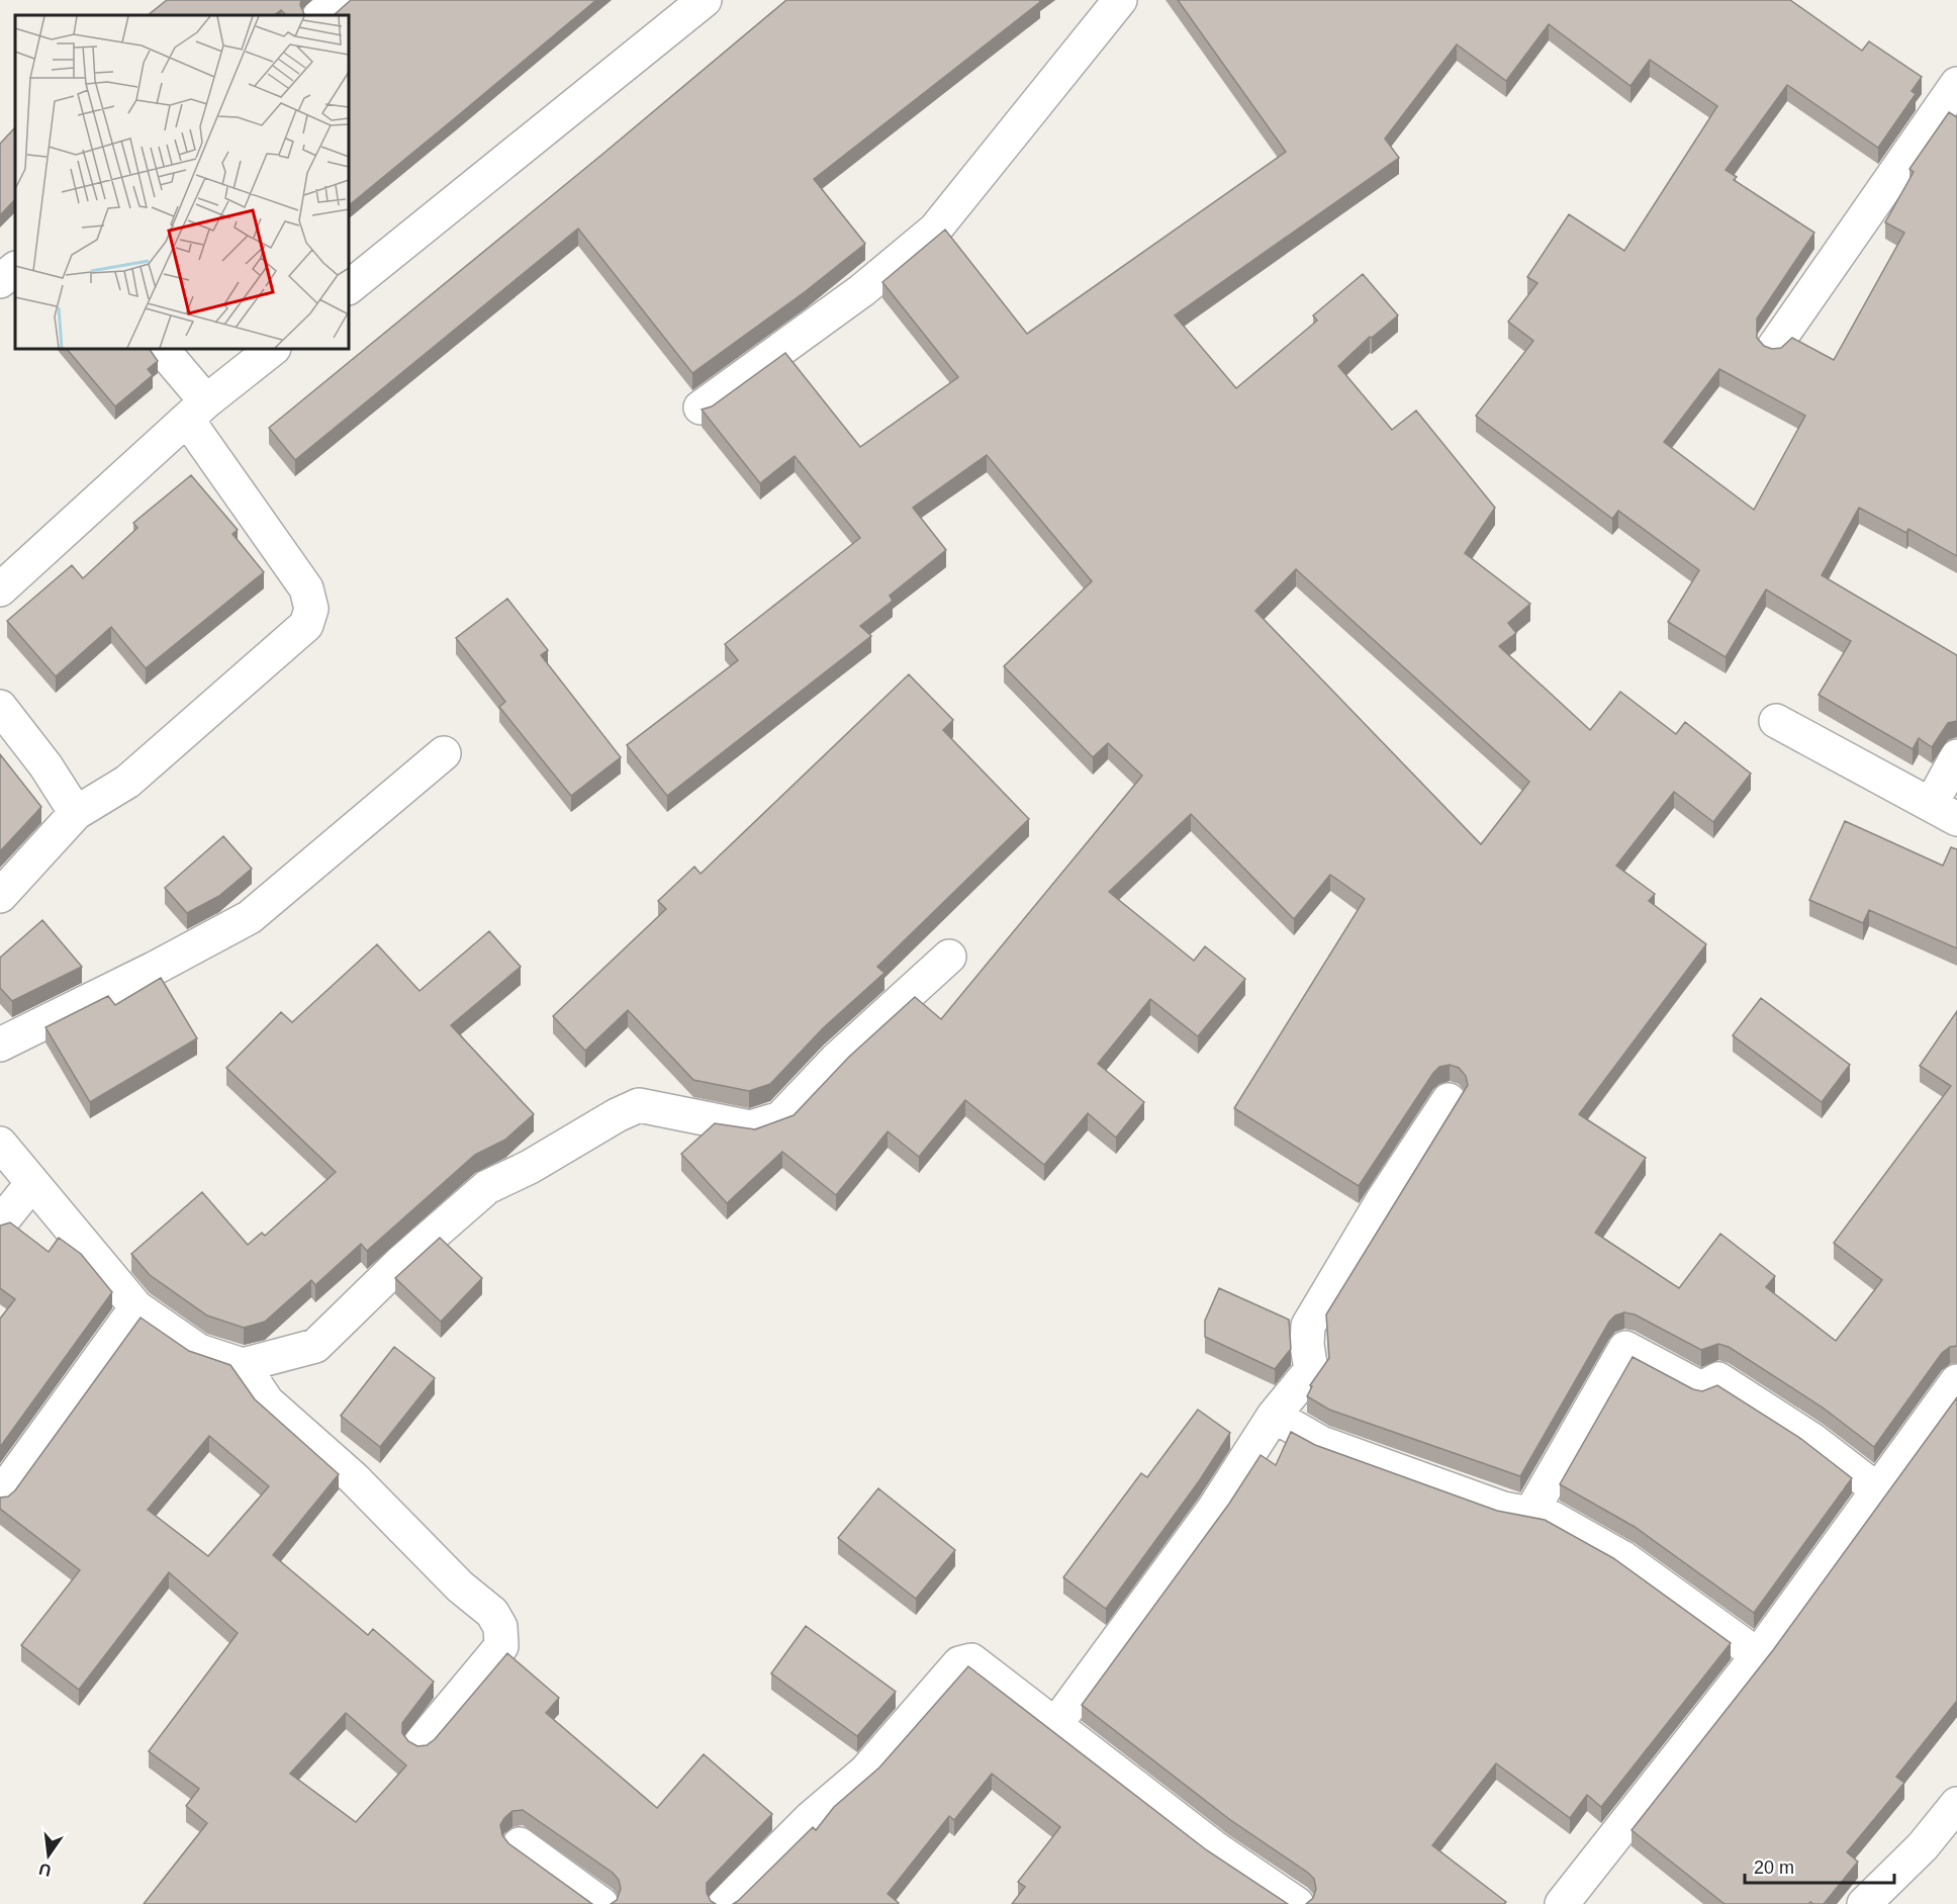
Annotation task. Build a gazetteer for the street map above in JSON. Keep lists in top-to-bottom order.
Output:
{
  "scale_bar": "20 m",
  "north": "bottom"
}
